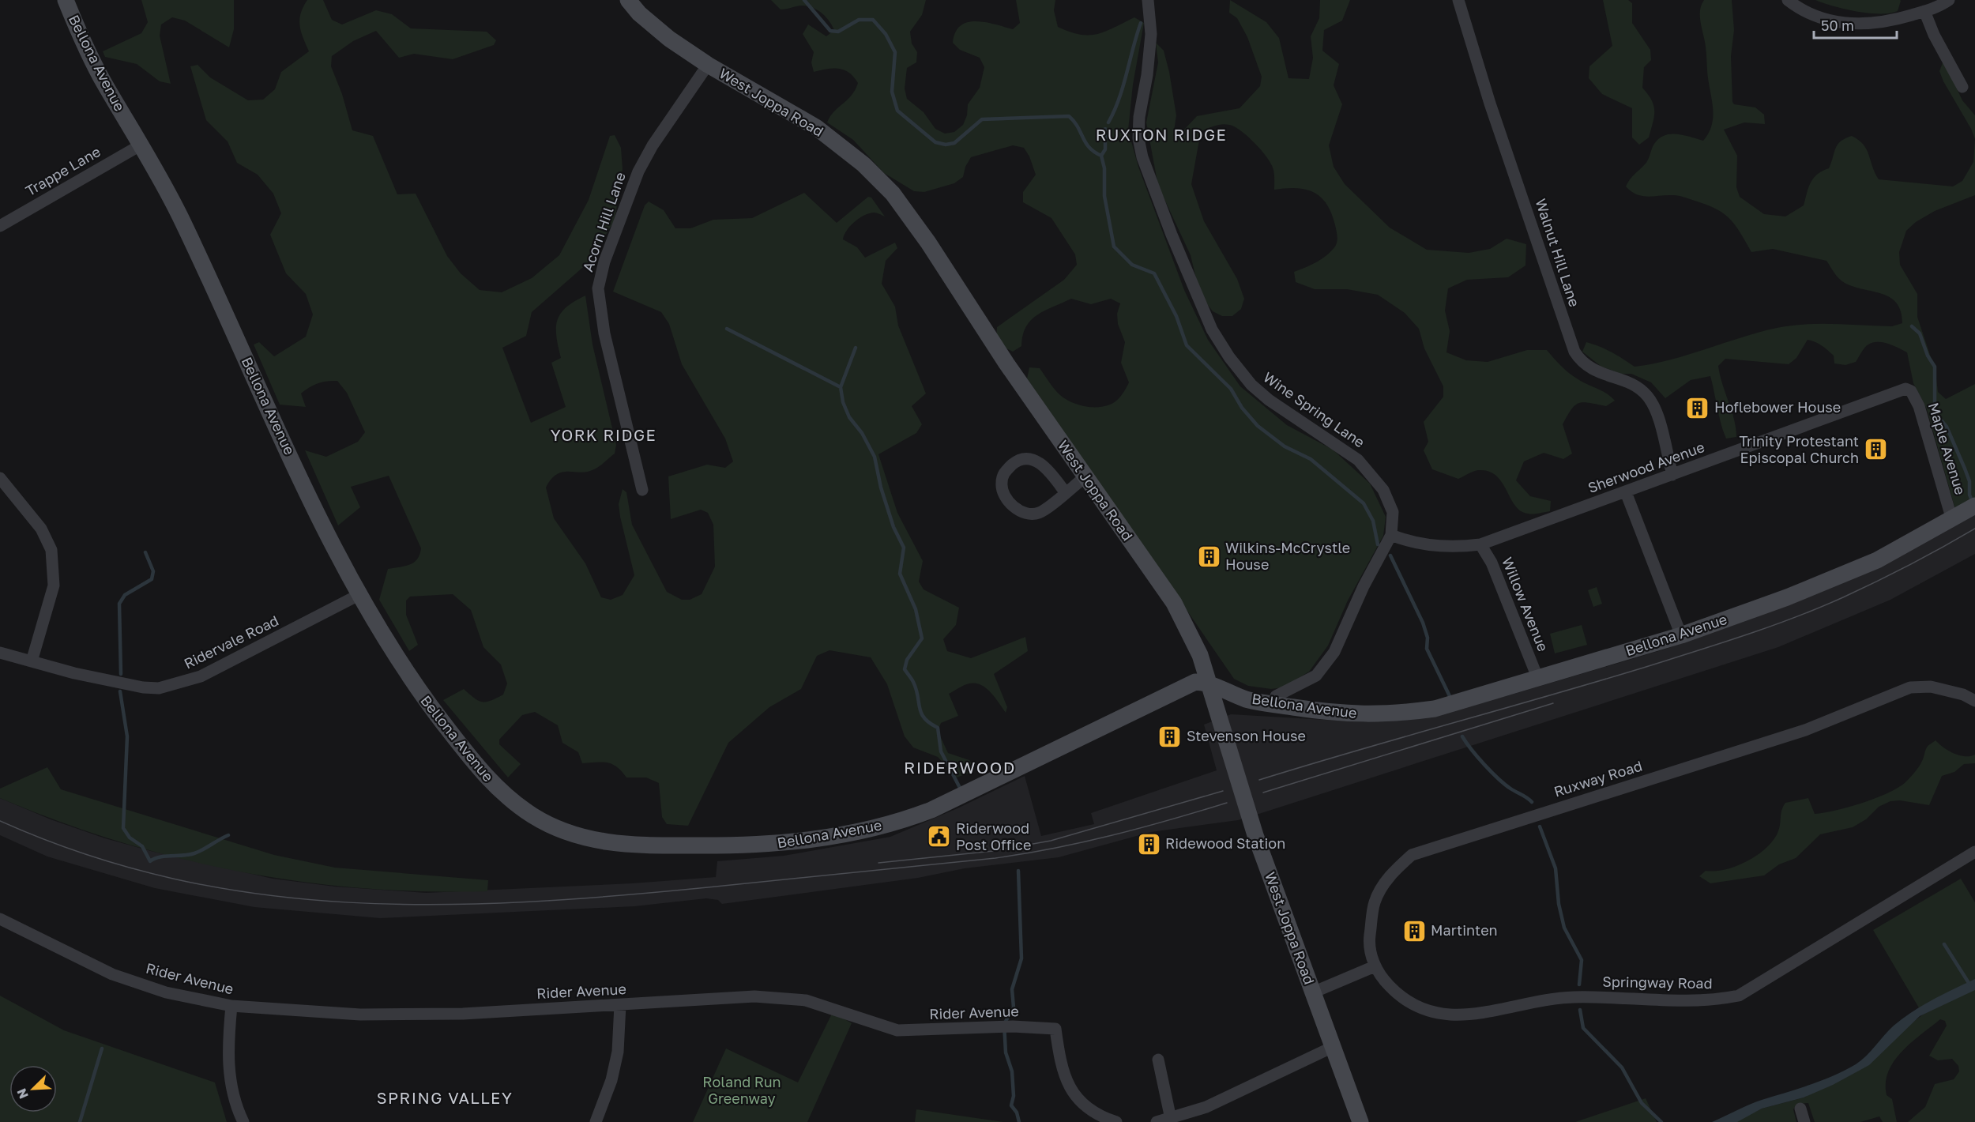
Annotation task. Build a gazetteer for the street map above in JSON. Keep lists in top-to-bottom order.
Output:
{
  "streets": {
    "street": [
      "Bellona Avenue",
      "West Joppa Road",
      "Trappe Lane",
      "Acorn Hill Lane",
      "Walnut Hill Lane",
      "Wine Spring Lane",
      "Maple Avenue",
      "Sherwood Avenue",
      "Willow Avenue",
      "Ridervale Road",
      "Ruxway Road",
      "Rider Avenue",
      "Springway Road"
    ]
  },
  "crossings": [
    ["Bellona Avenue", "West Joppa Road"],
    ["Bellona Avenue", "Trappe Lane"],
    ["Bellona Avenue", "Wine Spring Lane"],
    ["Bellona Avenue", "Maple Avenue"],
    ["Bellona Avenue", "Willow Avenue"],
    ["Bellona Avenue", "Ridervale Road"],
    ["West Joppa Road", "Acorn Hill Lane"],
    ["Walnut Hill Lane", "Sherwood Avenue"],
    ["Wine Spring Lane", "Sherwood Avenue"],
    ["Maple Avenue", "Sherwood Avenue"],
    ["Sherwood Avenue", "Willow Avenue"],
    ["Ruxway Road", "Springway Road"]
  ],
  "districts": [
    "RUXTON RIDGE",
    "YORK RIDGE",
    "RIDERWOOD",
    "SPRING VALLEY"
  ],
  "parks": ["Roland Run Greenway"],
  "places": {
    "building": [
      "Hoflebower House",
      "Trinity Protestant Episcopal Church",
      "Wilkins-McCrystle House",
      "Stevenson House",
      "Ridewood Station",
      "Martinten"
    ],
    "public building": ["Riderwood Post Office"]
  },
  "scale_bar": "50 m",
  "north": "bottom left"
}
